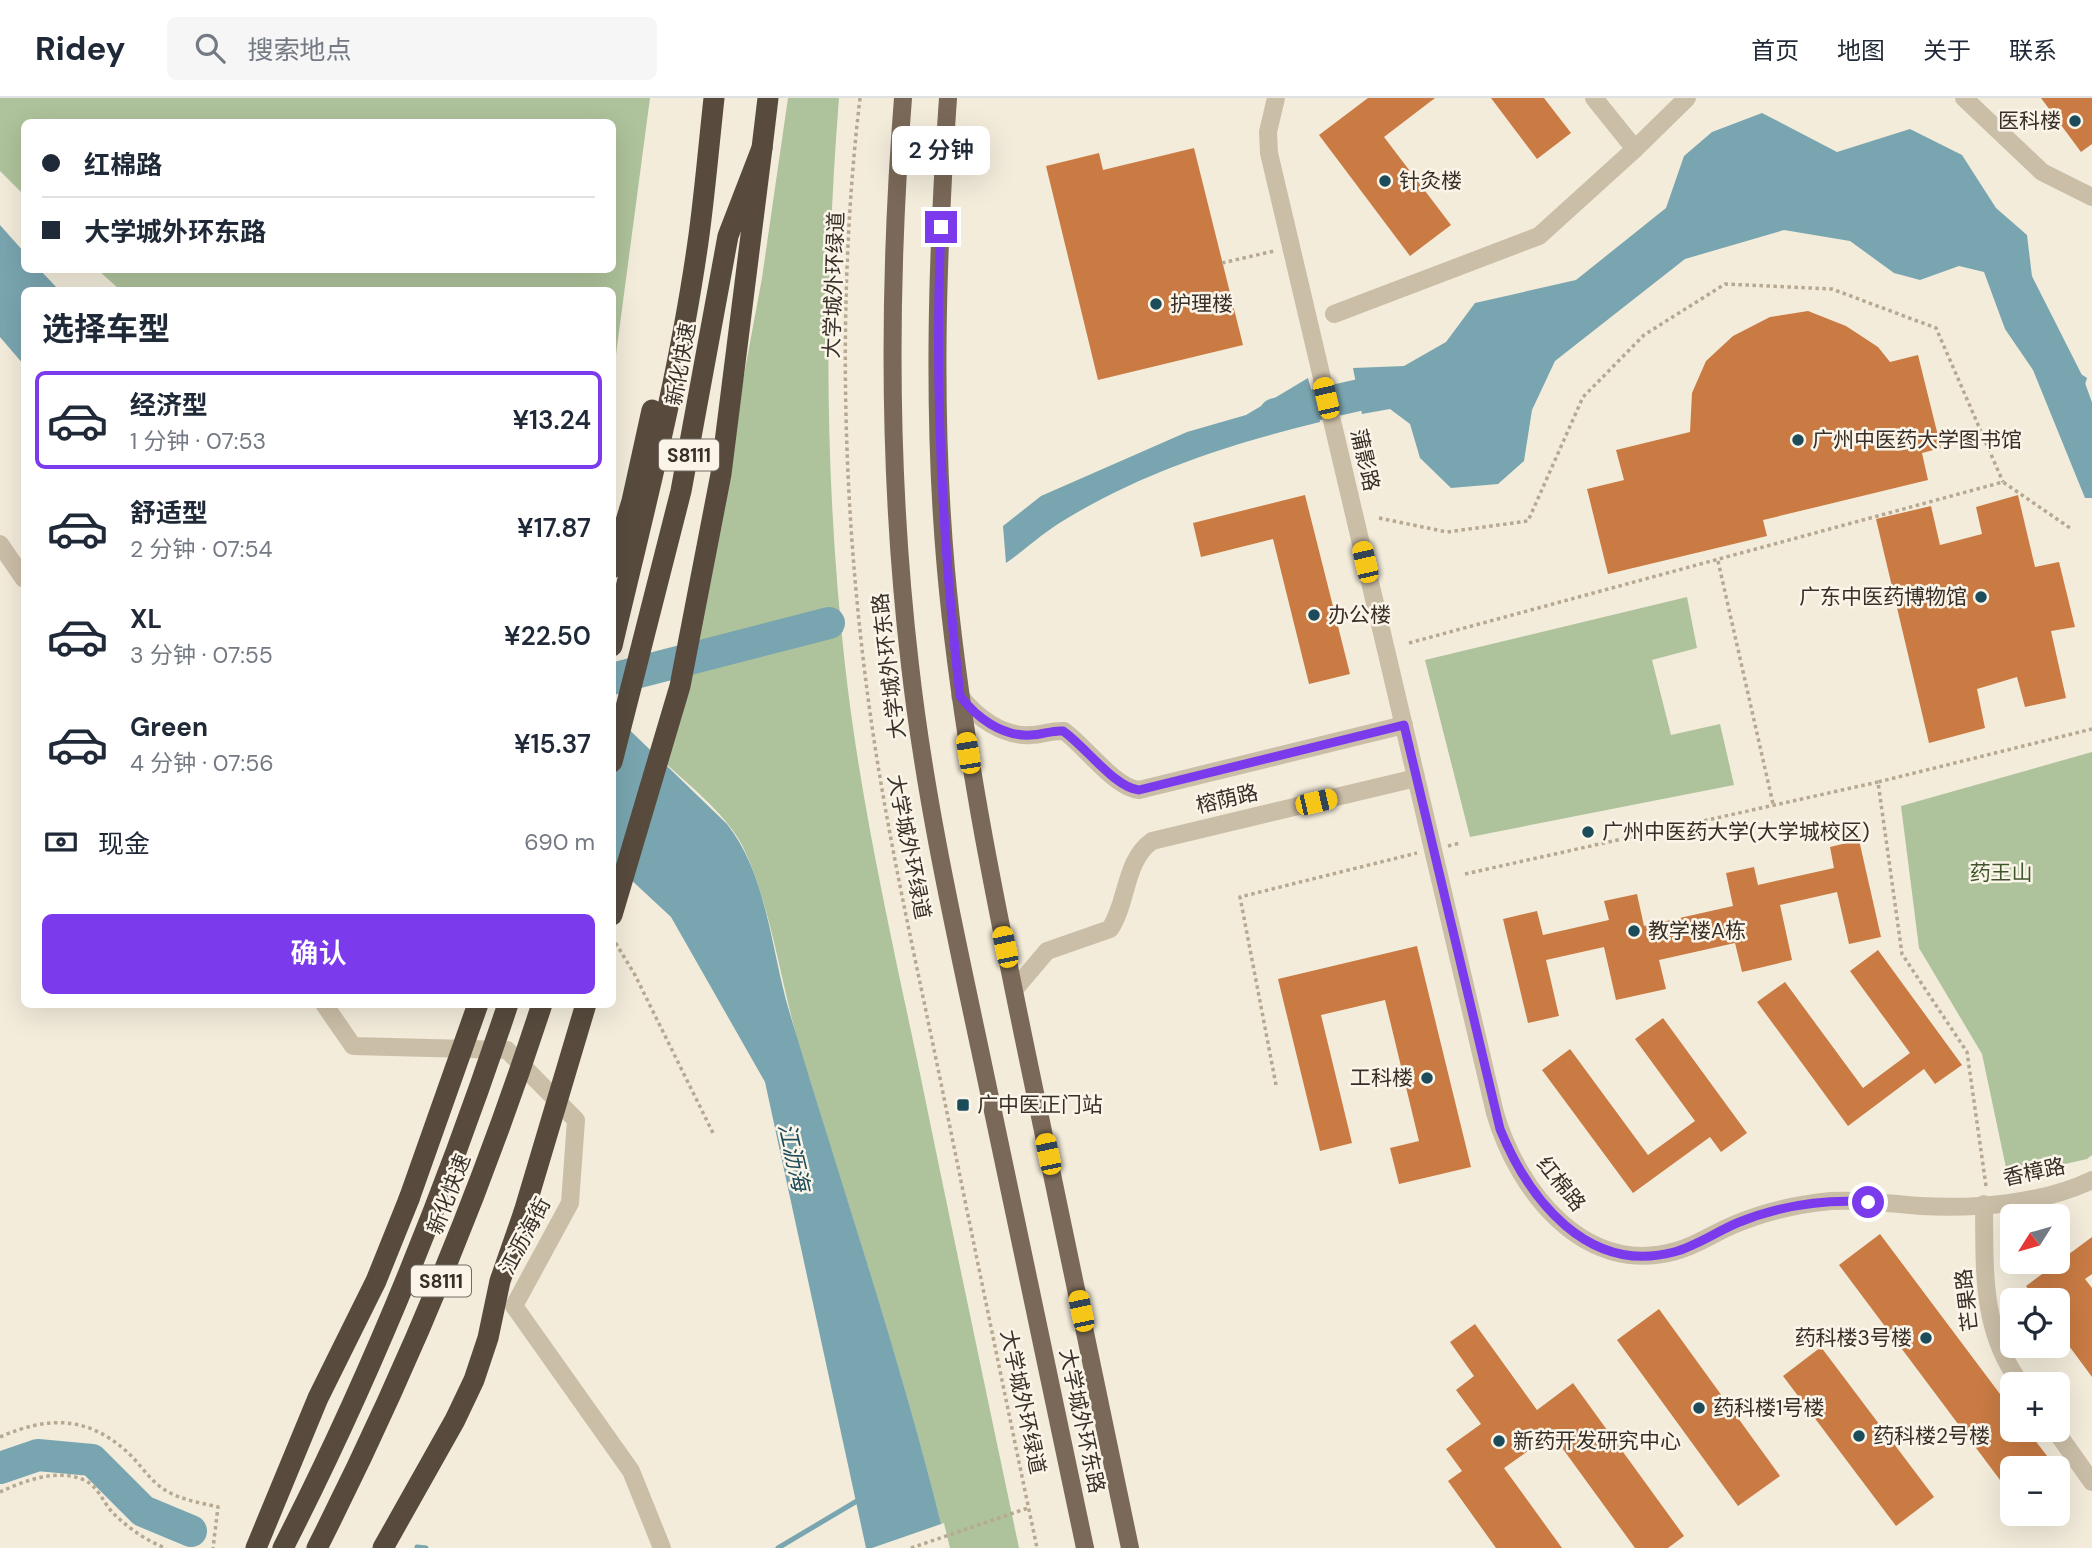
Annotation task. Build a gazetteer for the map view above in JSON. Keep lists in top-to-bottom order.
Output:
{
  "streets": {
    "highway": ["新化快速", "S8111"],
    "main road": ["大学城外环东路"],
    "street": [
      "蒲影路",
      "榕荫路",
      "香樟路",
      "红棉路",
      "江沥海街",
      "芒果路"
    ],
    "path": ["大学城外环绿道"]
  },
  "crossings": [
    ["蒲影路", "榕荫路"],
    ["蒲影路", "红棉路"],
    ["大学城外环东路", "榕荫路"],
    ["榕荫路", "红棉路"],
    ["香樟路", "红棉路"],
    ["香樟路", "芒果路"],
    ["红棉路", "芒果路"]
  ],
  "water": ["江沥海"],
  "parks": ["药王山"],
  "places": {
    "other": [
      "医科楼",
      "针灸楼",
      "护理楼",
      "广州中医药大学图书馆",
      "广东中医药博物馆",
      "办公楼",
      "广州中医药大学(大学城校区)",
      "教学楼A栋",
      "工科楼",
      "药科楼3号楼",
      "药科楼1号楼",
      "药科楼2号楼",
      "新药开发研究中心"
    ],
    "transit": ["广中医正门站"]
  },
  "north": "bottom left",
  "page": {
    "header": "Ridey",
    "search": "搜索地点",
    "nav": [
      "首页",
      "地图",
      "关于",
      "联系"
    ],
    "banner": ["红棉路", "大学城外环东路"],
    "bubble": "2 分钟",
    "heading": "选择车型",
    "list": [
      {
        "name": "经济型",
        "note": "1 分钟 · 07:53",
        "value": "¥13.24"
      },
      {
        "name": "舒适型",
        "note": "2 分钟 · 07:54",
        "value": "¥17.87"
      },
      {
        "name": "XL",
        "note": "3 分钟 · 07:55",
        "value": "¥22.50"
      },
      {
        "name": "Green",
        "note": "4 分钟 · 07:56",
        "value": "¥15.37"
      }
    ],
    "pay": ["现金", "690 m"],
    "buttons": "确认",
    "map_buttons": ["+", "−"]
  }
}
